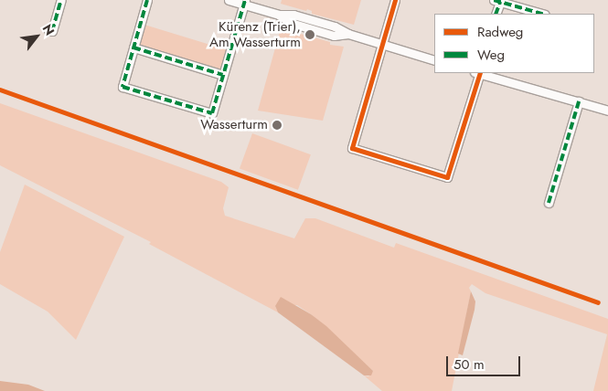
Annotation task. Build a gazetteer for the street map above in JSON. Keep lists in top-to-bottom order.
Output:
{
  "places": ["Kürenz (Trier), Am Wasserturm", "Wasserturm"],
  "legend": ["Radweg", "Weg"],
  "scale_bar": "50 m",
  "north": "top right"
}
